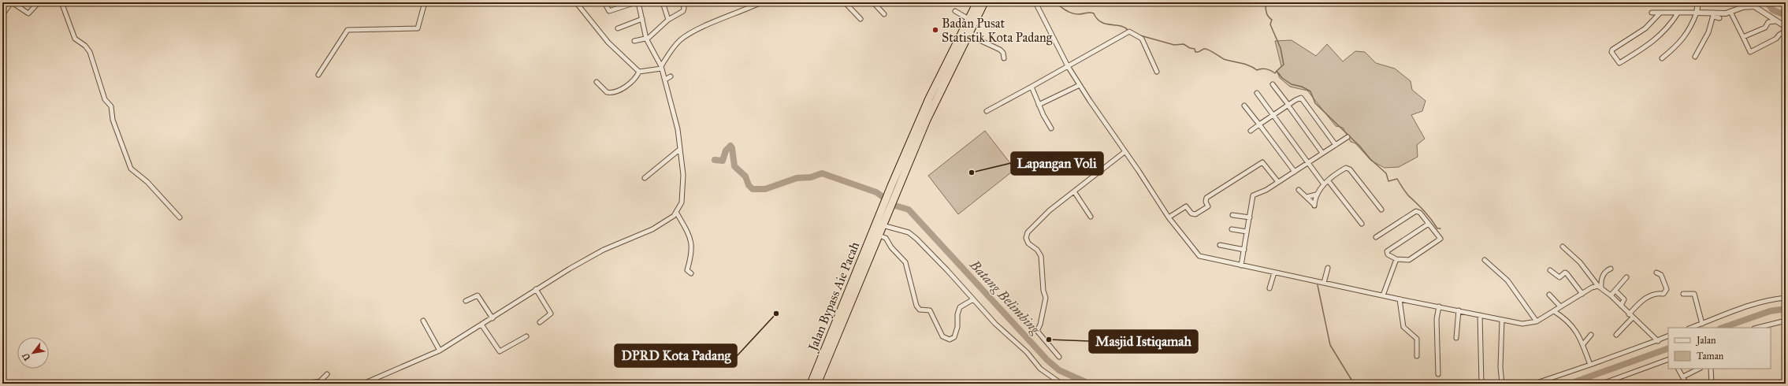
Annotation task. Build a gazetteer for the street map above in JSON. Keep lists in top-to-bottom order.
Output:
{
  "streets": {
    "highway": ["Jalan Bypass Aie Pacah"]
  },
  "water": ["Batang Belimbing"],
  "places": [
    "Badan Pusat Statistik Kota Padang",
    "Lapangan Voli",
    "DPRD Kota Padang",
    "Masjid Istiqamah"
  ],
  "legend": ["Jalan", "Taman"],
  "north": "bottom left"
}
